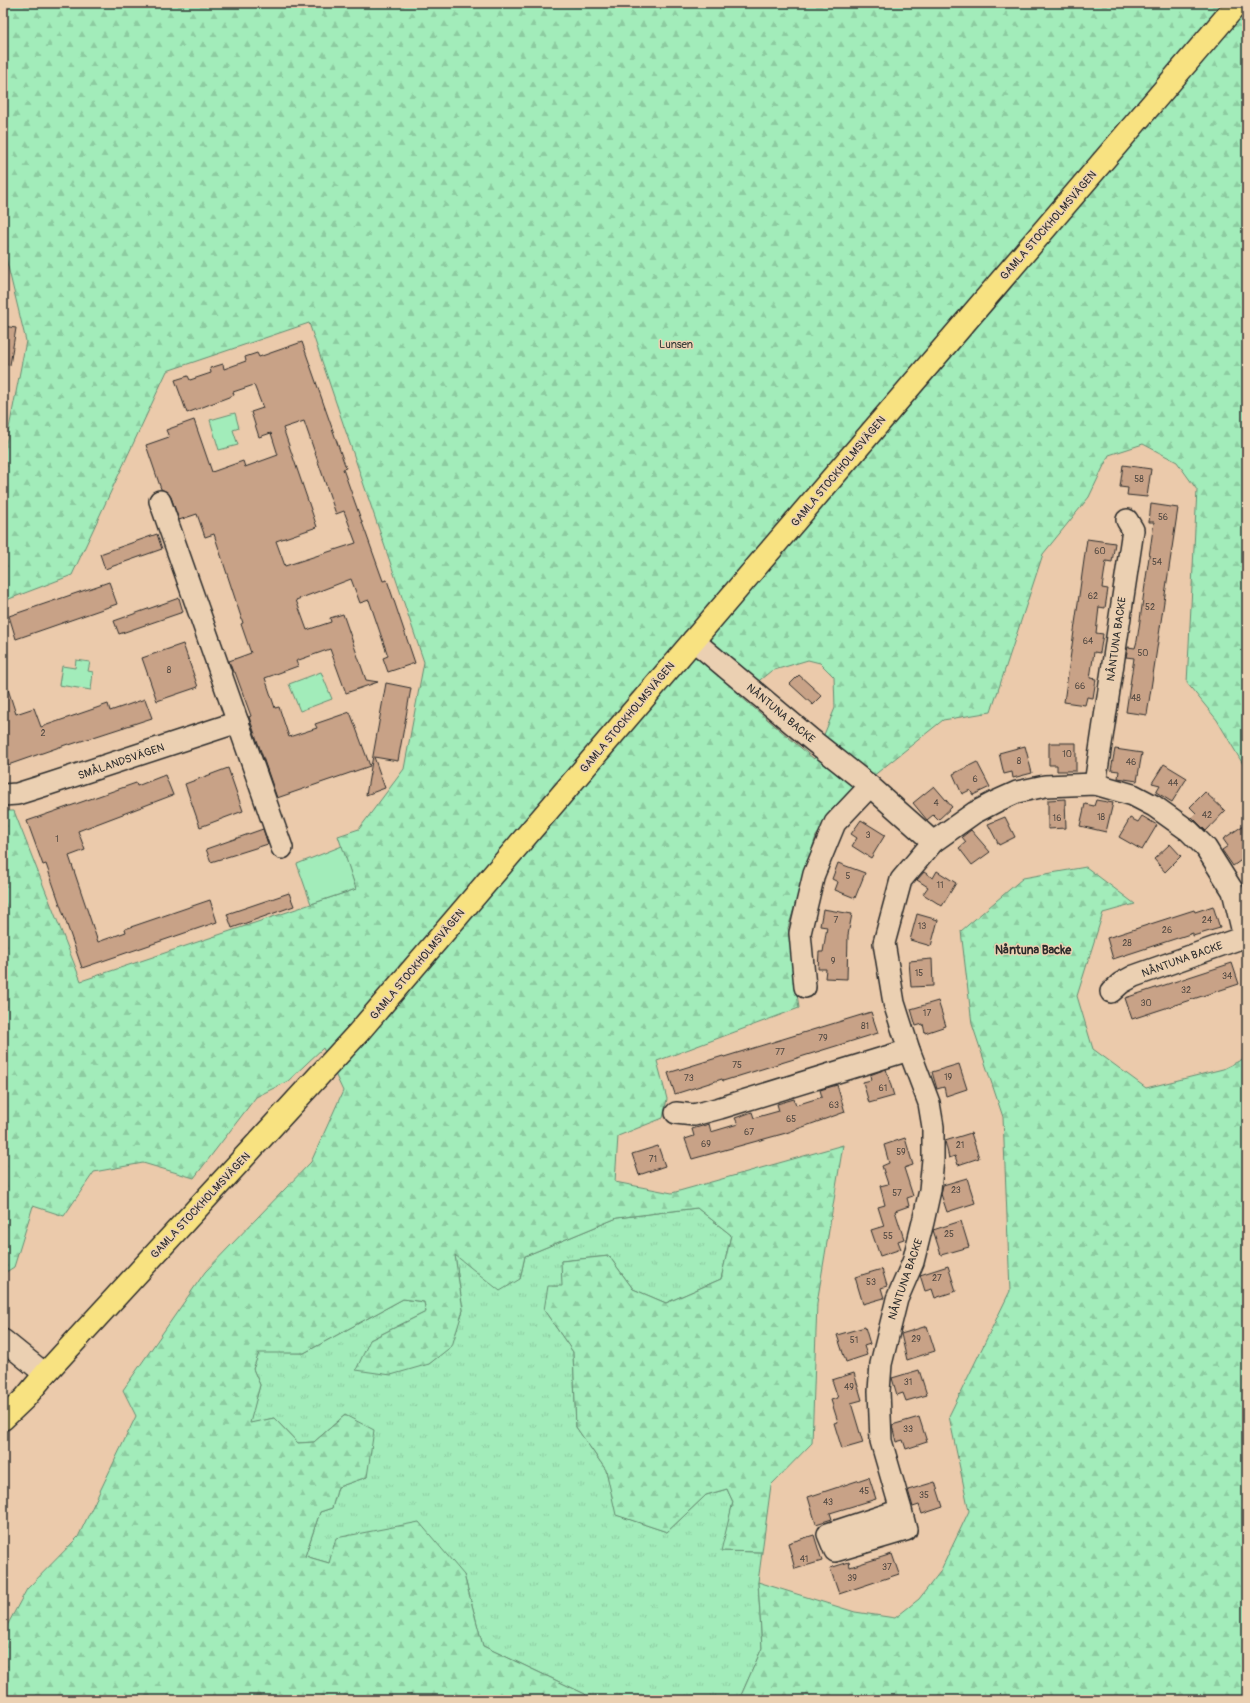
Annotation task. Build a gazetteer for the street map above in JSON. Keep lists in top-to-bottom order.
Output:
{
  "streets": {
    "main road": ["GAMLA STOCKHOLMSVÄGEN"],
    "street": ["NÅNTUNA BACKE", "SMÅLANDSVÄGEN"]
  },
  "crossings": [
    ["GAMLA STOCKHOLMSVÄGEN", "NÅNTUNA BACKE"]
  ],
  "districts": ["Nåntuna Backe"],
  "parks": ["Lunsen"],
  "house_numbers": [
    "58",
    "56",
    "60",
    "54",
    "62",
    "52",
    "64",
    "50",
    "8",
    "66",
    "48",
    "2",
    "10",
    "8",
    "46",
    "6",
    "44",
    "4",
    "42",
    "18",
    "16",
    "3",
    "1",
    "5",
    "11",
    "7",
    "24",
    "13",
    "26",
    "28",
    "9",
    "15",
    "34",
    "32",
    "30",
    "17",
    "81",
    "79",
    "77",
    "75",
    "19",
    "73",
    "61",
    "63",
    "65",
    "67",
    "69",
    "21",
    "59",
    "71",
    "23",
    "57",
    "25",
    "55",
    "27",
    "53",
    "29",
    "51",
    "31",
    "49",
    "33",
    "45",
    "35",
    "43",
    "41",
    "37",
    "39"
  ]
}
